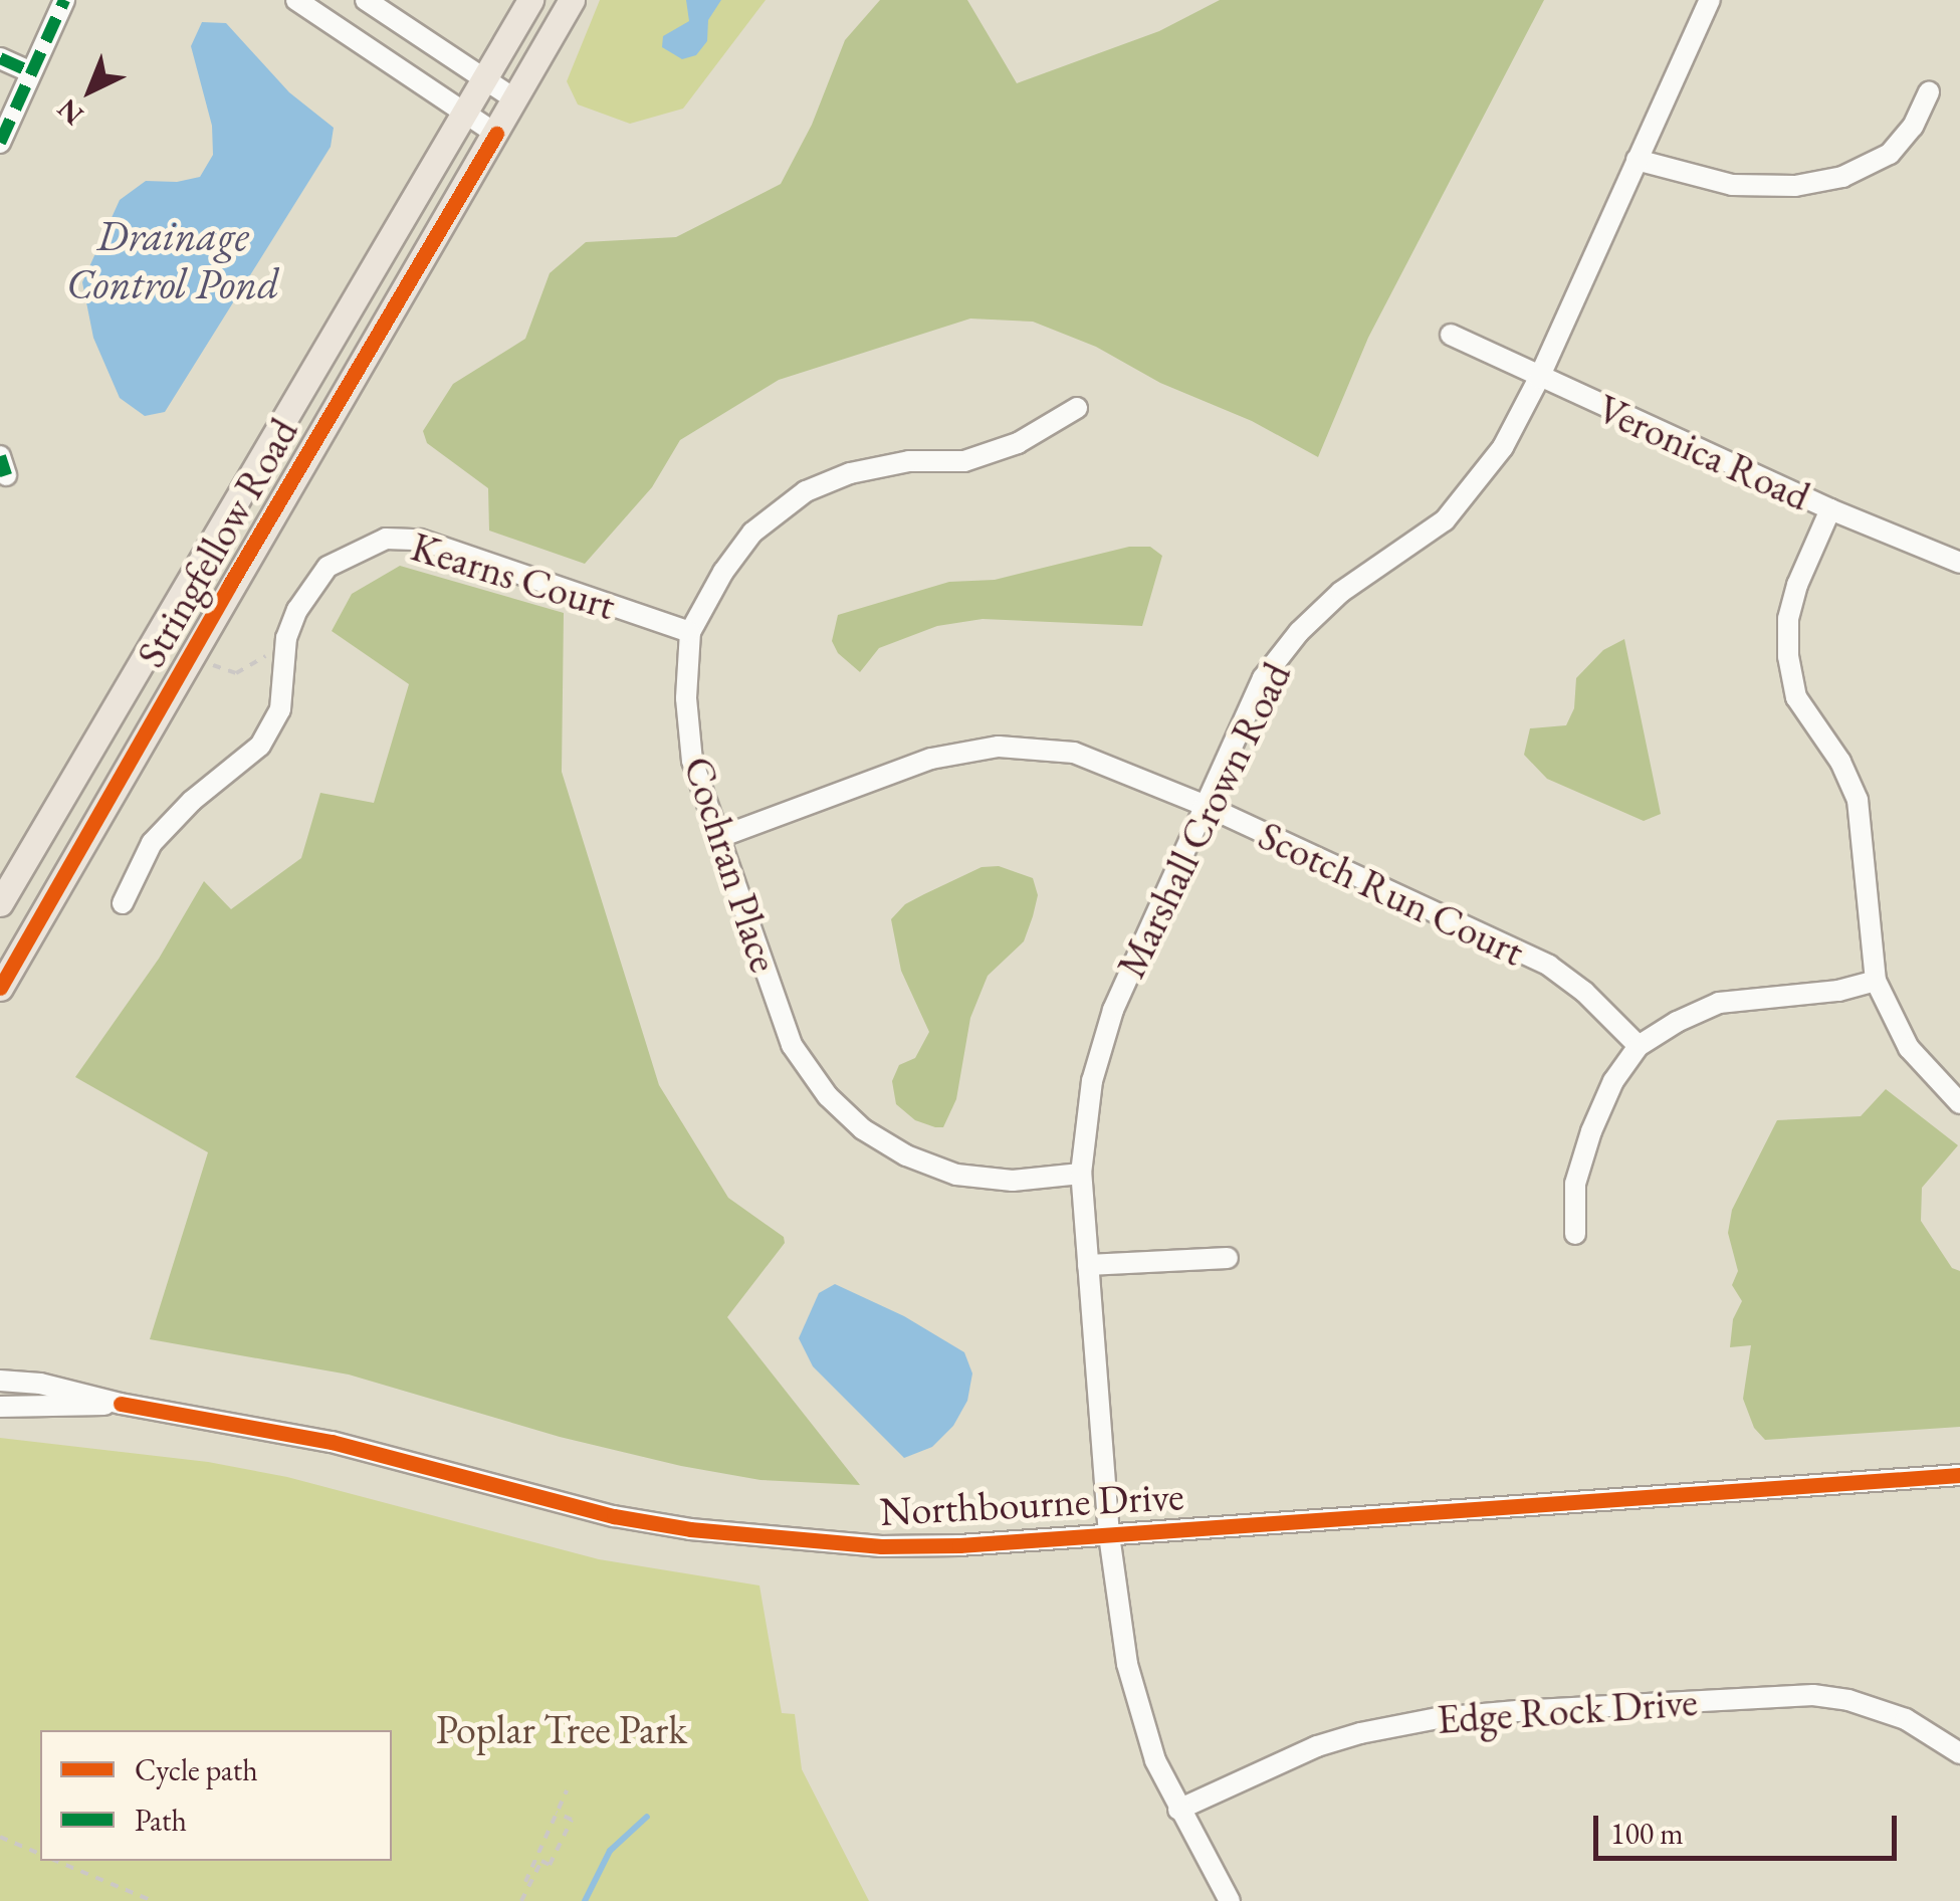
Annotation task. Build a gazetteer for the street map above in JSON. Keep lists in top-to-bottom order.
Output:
{
  "streets": {
    "main road": ["Stringfellow Road"],
    "street": [
      "Veronica Road",
      "Kearns Court",
      "Marshall Crown Road",
      "Cochran Place",
      "Scotch Run Court",
      "Northbourne Drive",
      "Edge Rock Drive"
    ]
  },
  "crossings": [
    ["Veronica Road", "Marshall Crown Road"],
    ["Kearns Court", "Cochran Place"],
    ["Marshall Crown Road", "Cochran Place"],
    ["Marshall Crown Road", "Scotch Run Court"],
    ["Marshall Crown Road", "Northbourne Drive"],
    ["Marshall Crown Road", "Edge Rock Drive"],
    ["Cochran Place", "Scotch Run Court"]
  ],
  "water": ["Drainage Control Pond"],
  "parks": ["Poplar Tree Park"],
  "legend": ["Cycle path", "Path"],
  "scale_bar": "100 m",
  "north": "bottom left"
}
